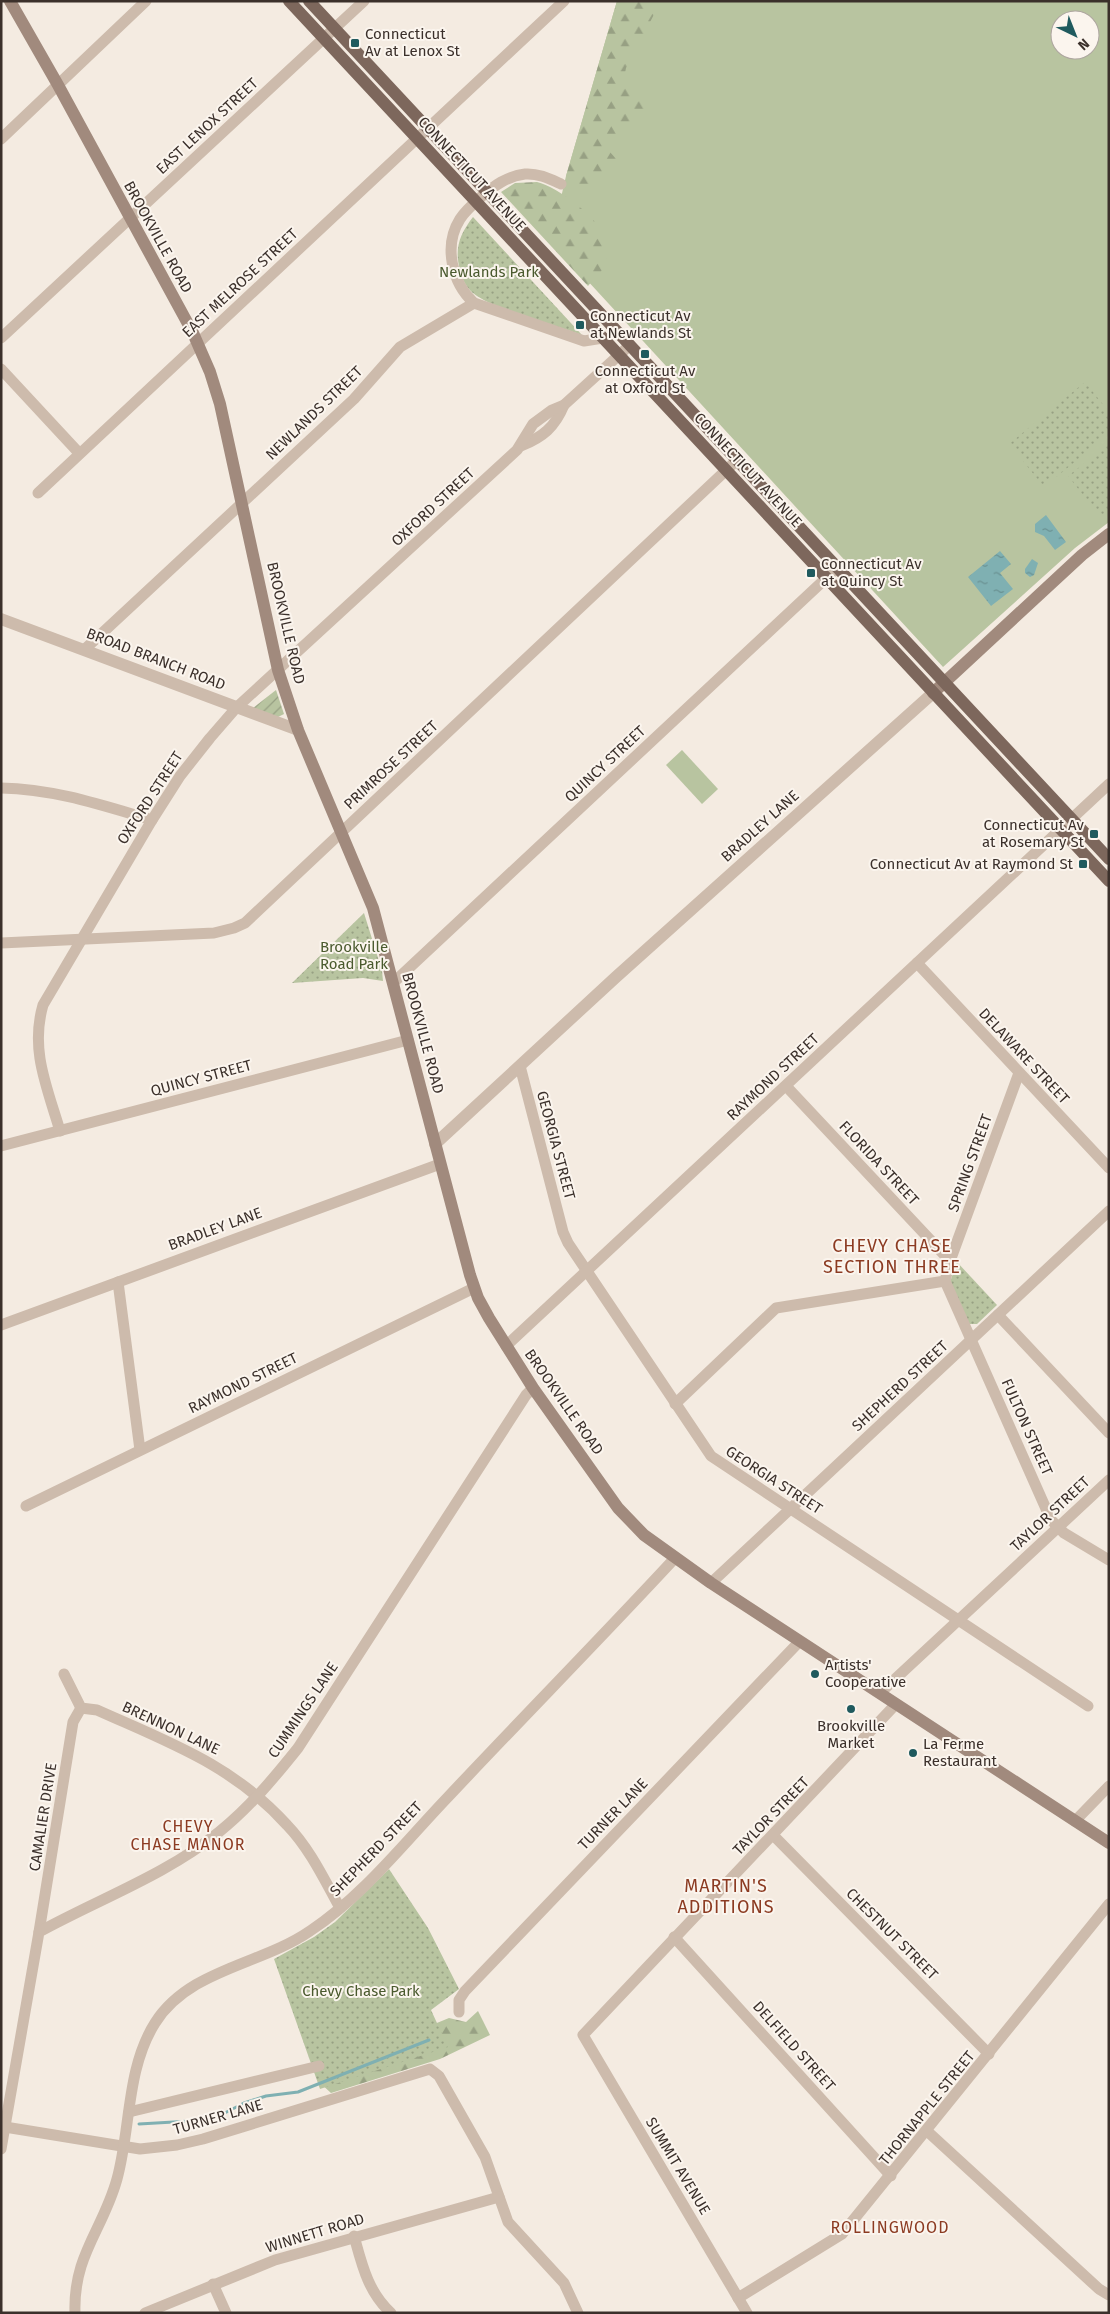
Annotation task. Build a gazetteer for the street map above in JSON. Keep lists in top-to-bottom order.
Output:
{
  "streets": {
    "main road": ["CONNECTICUT AVENUE", "BROOKVILLE ROAD", "BRADLEY LANE"],
    "street": [
      "EAST LENOX STREET",
      "EAST MELROSE STREET",
      "NEWLANDS STREET",
      "OXFORD STREET",
      "BROAD BRANCH ROAD",
      "QUINCY STREET",
      "PRIMROSE STREET",
      "DELAWARE STREET",
      "RAYMOND STREET",
      "GEORGIA STREET",
      "FLORIDA STREET",
      "SPRING STREET",
      "SHEPHERD STREET",
      "FULTON STREET",
      "TAYLOR STREET",
      "CUMMINGS LANE",
      "BRENNON LANE",
      "TURNER LANE",
      "CAMALIER DRIVE",
      "CHESTNUT STREET",
      "DELFIELD STREET",
      "THORNAPPLE STREET",
      "SUMMIT AVENUE",
      "WINNETT ROAD"
    ]
  },
  "crossings": [
    ["EAST LENOX STREET", "CONNECTICUT AVENUE"],
    ["EAST LENOX STREET", "BROOKVILLE ROAD"],
    ["CONNECTICUT AVENUE", "EAST MELROSE STREET"],
    ["CONNECTICUT AVENUE", "OXFORD STREET"],
    ["CONNECTICUT AVENUE", "QUINCY STREET"],
    ["CONNECTICUT AVENUE", "PRIMROSE STREET"],
    ["CONNECTICUT AVENUE", "BRADLEY LANE"],
    ["CONNECTICUT AVENUE", "RAYMOND STREET"],
    ["BROOKVILLE ROAD", "EAST MELROSE STREET"],
    ["BROOKVILLE ROAD", "NEWLANDS STREET"],
    ["BROOKVILLE ROAD", "OXFORD STREET"],
    ["BROOKVILLE ROAD", "BROAD BRANCH ROAD"],
    ["BROOKVILLE ROAD", "QUINCY STREET"],
    ["BROOKVILLE ROAD", "PRIMROSE STREET"],
    ["BROOKVILLE ROAD", "BRADLEY LANE"],
    ["BROOKVILLE ROAD", "RAYMOND STREET"],
    ["BROOKVILLE ROAD", "SHEPHERD STREET"],
    ["BROOKVILLE ROAD", "TAYLOR STREET"],
    ["BROOKVILLE ROAD", "CUMMINGS LANE"],
    ["BROOKVILLE ROAD", "TURNER LANE"],
    ["NEWLANDS STREET", "BROAD BRANCH ROAD"],
    ["OXFORD STREET", "BROAD BRANCH ROAD"],
    ["OXFORD STREET", "QUINCY STREET"],
    ["OXFORD STREET", "PRIMROSE STREET"],
    ["BRADLEY LANE", "GEORGIA STREET"],
    ["DELAWARE STREET", "RAYMOND STREET"],
    ["DELAWARE STREET", "SPRING STREET"],
    ["RAYMOND STREET", "GEORGIA STREET"],
    ["RAYMOND STREET", "FLORIDA STREET"],
    ["GEORGIA STREET", "SHEPHERD STREET"],
    ["GEORGIA STREET", "TAYLOR STREET"],
    ["FLORIDA STREET", "SPRING STREET"],
    ["SPRING STREET", "FULTON STREET"],
    ["SHEPHERD STREET", "FULTON STREET"],
    ["SHEPHERD STREET", "BRENNON LANE"],
    ["SHEPHERD STREET", "TURNER LANE"],
    ["FULTON STREET", "TAYLOR STREET"],
    ["TAYLOR STREET", "CHESTNUT STREET"],
    ["TAYLOR STREET", "DELFIELD STREET"],
    ["TAYLOR STREET", "SUMMIT AVENUE"],
    ["CUMMINGS LANE", "BRENNON LANE"],
    ["CUMMINGS LANE", "CAMALIER DRIVE"],
    ["BRENNON LANE", "CAMALIER DRIVE"],
    ["TURNER LANE", "WINNETT ROAD"],
    ["CHESTNUT STREET", "THORNAPPLE STREET"],
    ["DELFIELD STREET", "THORNAPPLE STREET"],
    ["THORNAPPLE STREET", "SUMMIT AVENUE"]
  ],
  "districts": [
    "CHEVY CHASE SECTION THREE",
    "CHEVY CHASE MANOR",
    "MARTIN'S ADDITIONS",
    "ROLLINGWOOD"
  ],
  "parks": ["Newlands Park", "Brookville Road Park", "Chevy Chase Park"],
  "places": {
    "transit": [
      "Connecticut Av at Lenox St",
      "Connecticut Av at Newlands St",
      "Connecticut Av at Oxford St",
      "Connecticut Av at Quincy St",
      "Connecticut Av at Rosemary St",
      "Connecticut Av at Raymond St"
    ],
    "other": ["Artists' Cooperative", "Brookville Market", "La Ferme Restaurant"]
  },
  "north": "bottom right"
}
